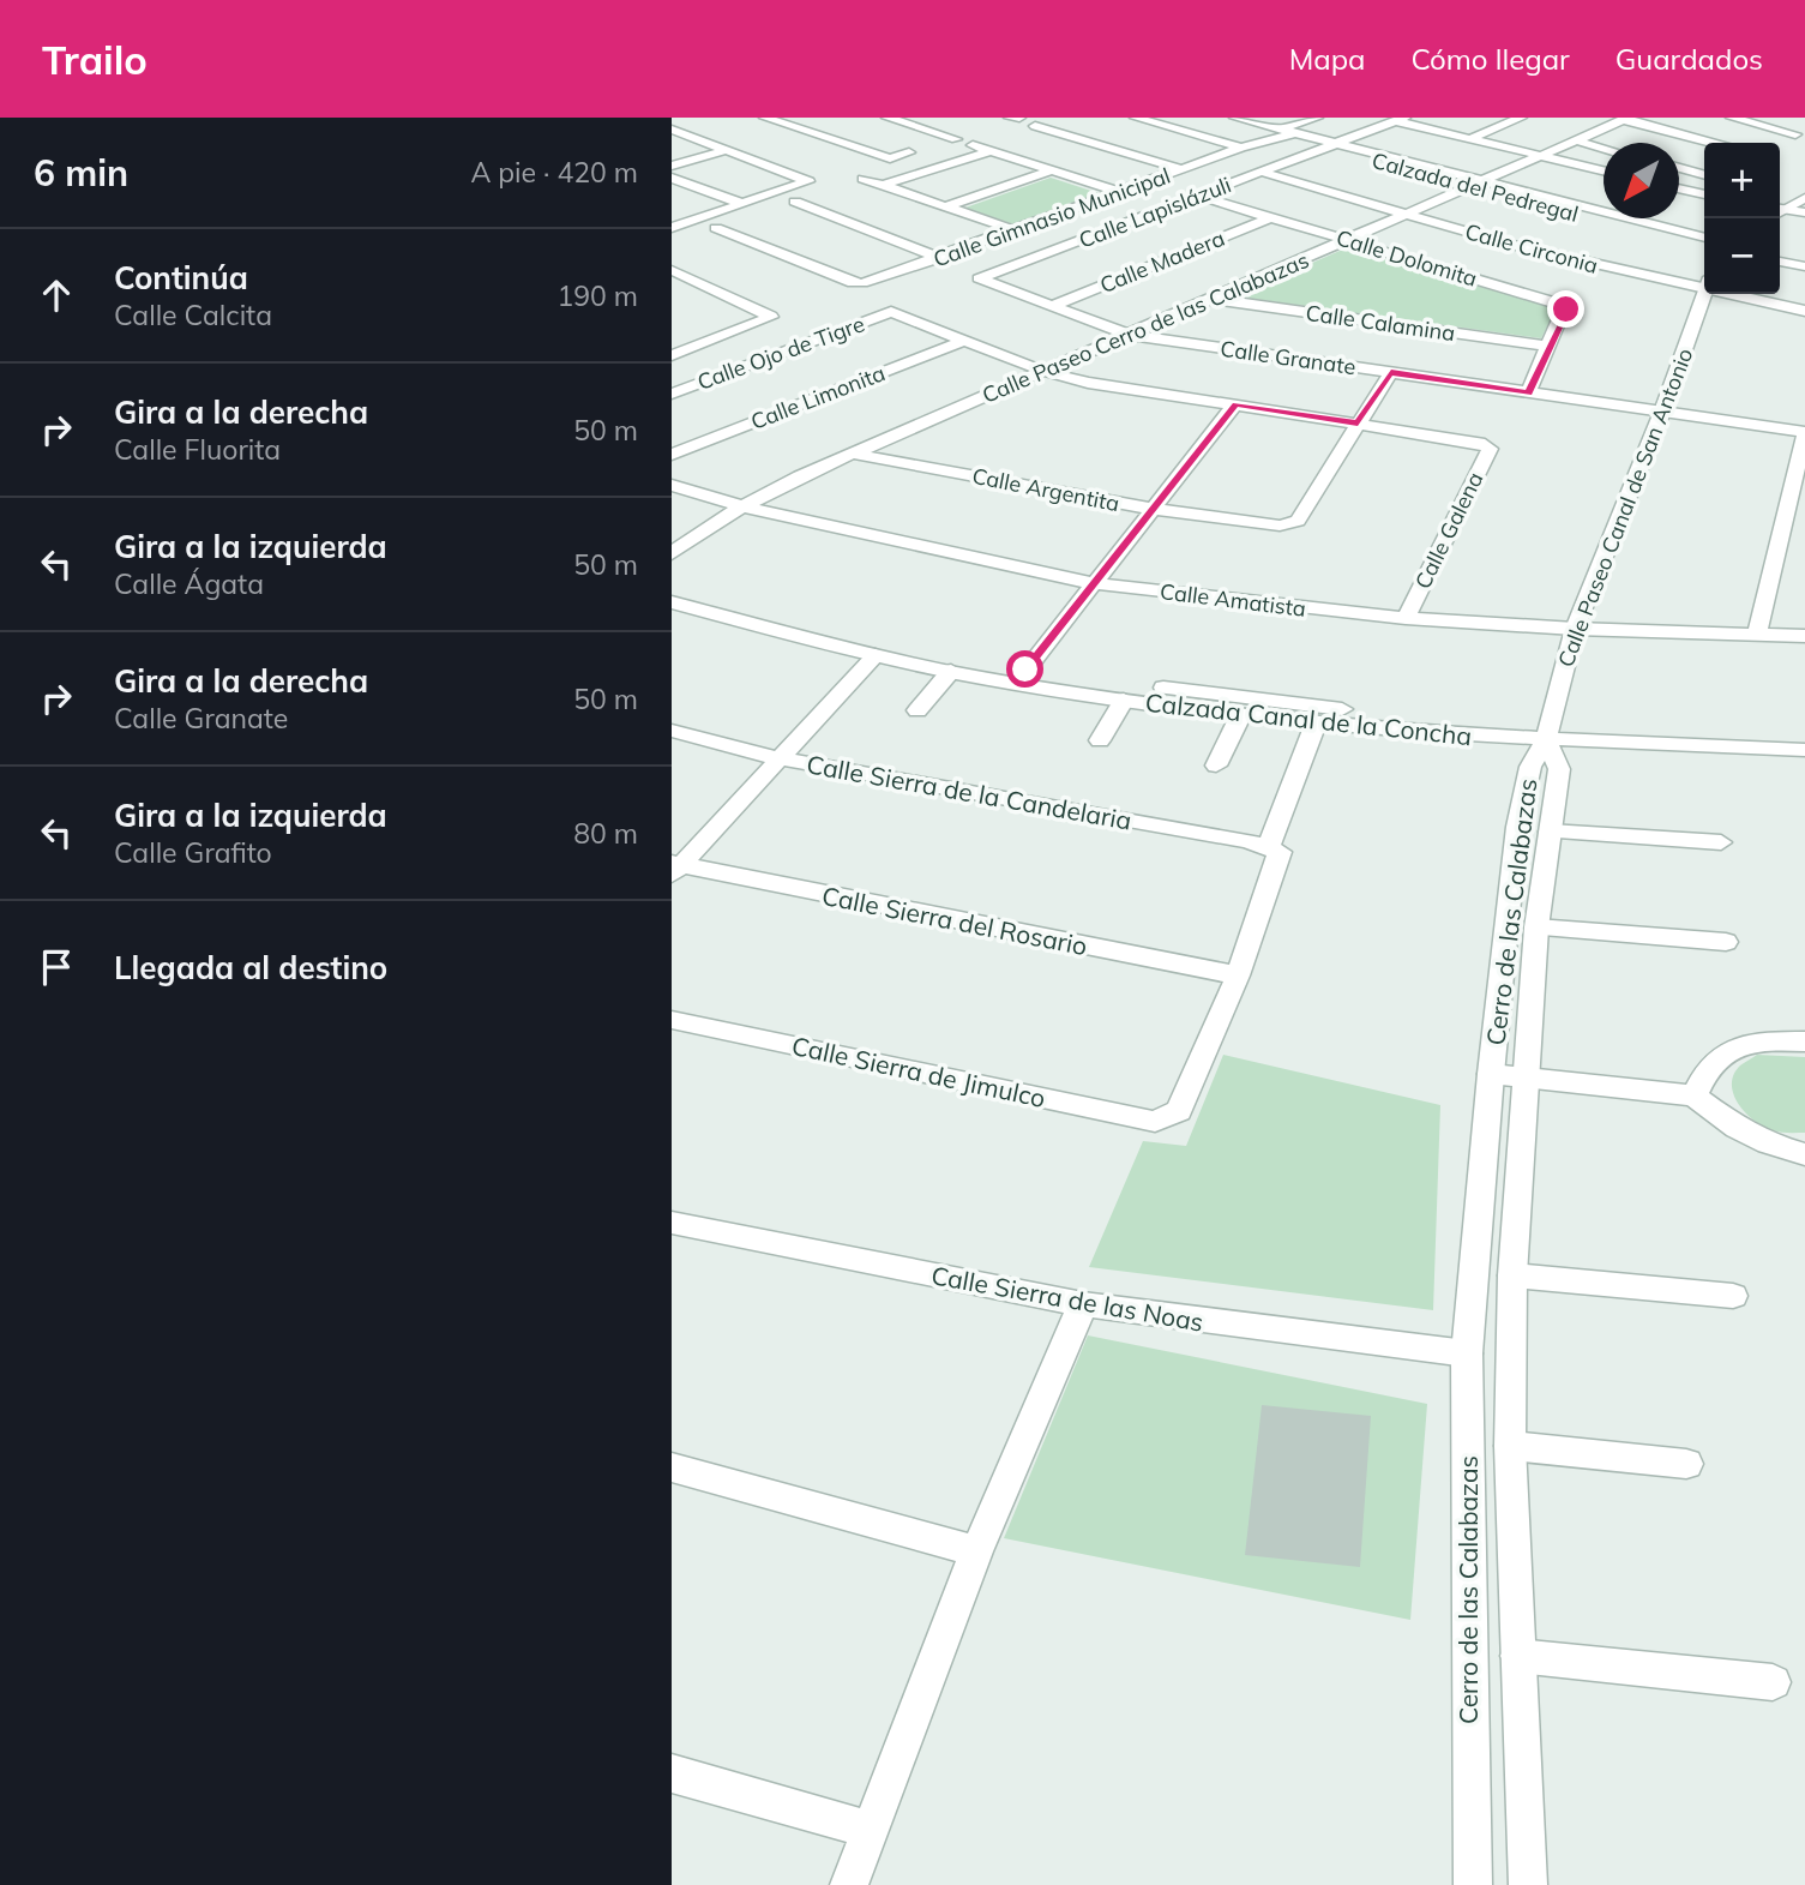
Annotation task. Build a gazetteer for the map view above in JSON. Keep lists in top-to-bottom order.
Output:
{
  "streets": {
    "street": [
      "Calzada del Pedregal",
      "Calle Lapislázuli",
      "Calle Gimnasio Municipal",
      "Calle Circonia",
      "Calle Dolomita",
      "Calle Madera",
      "Calle Calamina",
      "Calle Paseo Cerro de las Calabazas",
      "Calle Ojo de Tigre",
      "Calle Granate",
      "Calle Limonita",
      "Calle Argentita",
      "Calle Paseo Canal de San Antonio",
      "Calle Galena",
      "Calle Amatista",
      "Calzada Canal de la Concha",
      "Calle Sierra de la Candelaria",
      "Cerro de las Calabazas",
      "Calle Sierra del Rosario",
      "Calle Sierra de Jimulco",
      "Calle Sierra de las Noas"
    ]
  },
  "crossings": [
    ["Calzada del Pedregal", "Calle Lapislázuli"],
    ["Calzada del Pedregal", "Calle Gimnasio Municipal"],
    ["Calzada del Pedregal", "Calle Paseo Cerro de las Calabazas"],
    ["Calle Lapislázuli", "Calle Circonia"],
    ["Calle Lapislázuli", "Calle Dolomita"],
    ["Calle Lapislázuli", "Calle Granate"],
    ["Calle Circonia", "Calle Paseo Cerro de las Calabazas"],
    ["Calle Dolomita", "Calle Madera"],
    ["Calle Dolomita", "Calle Calamina"],
    ["Calle Dolomita", "Calle Paseo Cerro de las Calabazas"],
    ["Calle Madera", "Calle Granate"],
    ["Calle Calamina", "Calle Paseo Cerro de las Calabazas"],
    ["Calle Paseo Cerro de las Calabazas", "Calle Granate"],
    ["Calle Paseo Cerro de las Calabazas", "Calle Argentita"],
    ["Calle Paseo Cerro de las Calabazas", "Calle Amatista"],
    ["Calle Ojo de Tigre", "Calle Limonita"],
    ["Calle Granate", "Calle Paseo Canal de San Antonio"],
    ["Calle Argentita", "Calle Galena"],
    ["Calle Paseo Canal de San Antonio", "Calle Amatista"],
    ["Calle Paseo Canal de San Antonio", "Calzada Canal de la Concha"],
    ["Calle Paseo Canal de San Antonio", "Cerro de las Calabazas"],
    ["Calle Galena", "Calle Amatista"],
    ["Calzada Canal de la Concha", "Cerro de las Calabazas"],
    ["Cerro de las Calabazas", "Calle Sierra de las Noas"],
    ["Calle Sierra del Rosario", "Calle Sierra de Jimulco"]
  ],
  "north": "bottom left",
  "page": {
    "header": "Trailo",
    "nav": ["Mapa", "Cómo llegar", "Guardados"],
    "heading": ["6 min", "A pie · 420 m"],
    "map_buttons": ["+", "−"],
    "list": [
      ["Continúa", "Calle Calcita", "190 m"],
      ["Gira a la derecha", "Calle Fluorita", "50 m"],
      ["Gira a la izquierda", "Calle Ágata", "50 m"],
      ["Gira a la derecha", "Calle Granate", "50 m"],
      ["Gira a la izquierda", "Calle Grafito", "80 m"],
      "Llegada al destino"
    ]
  }
}
